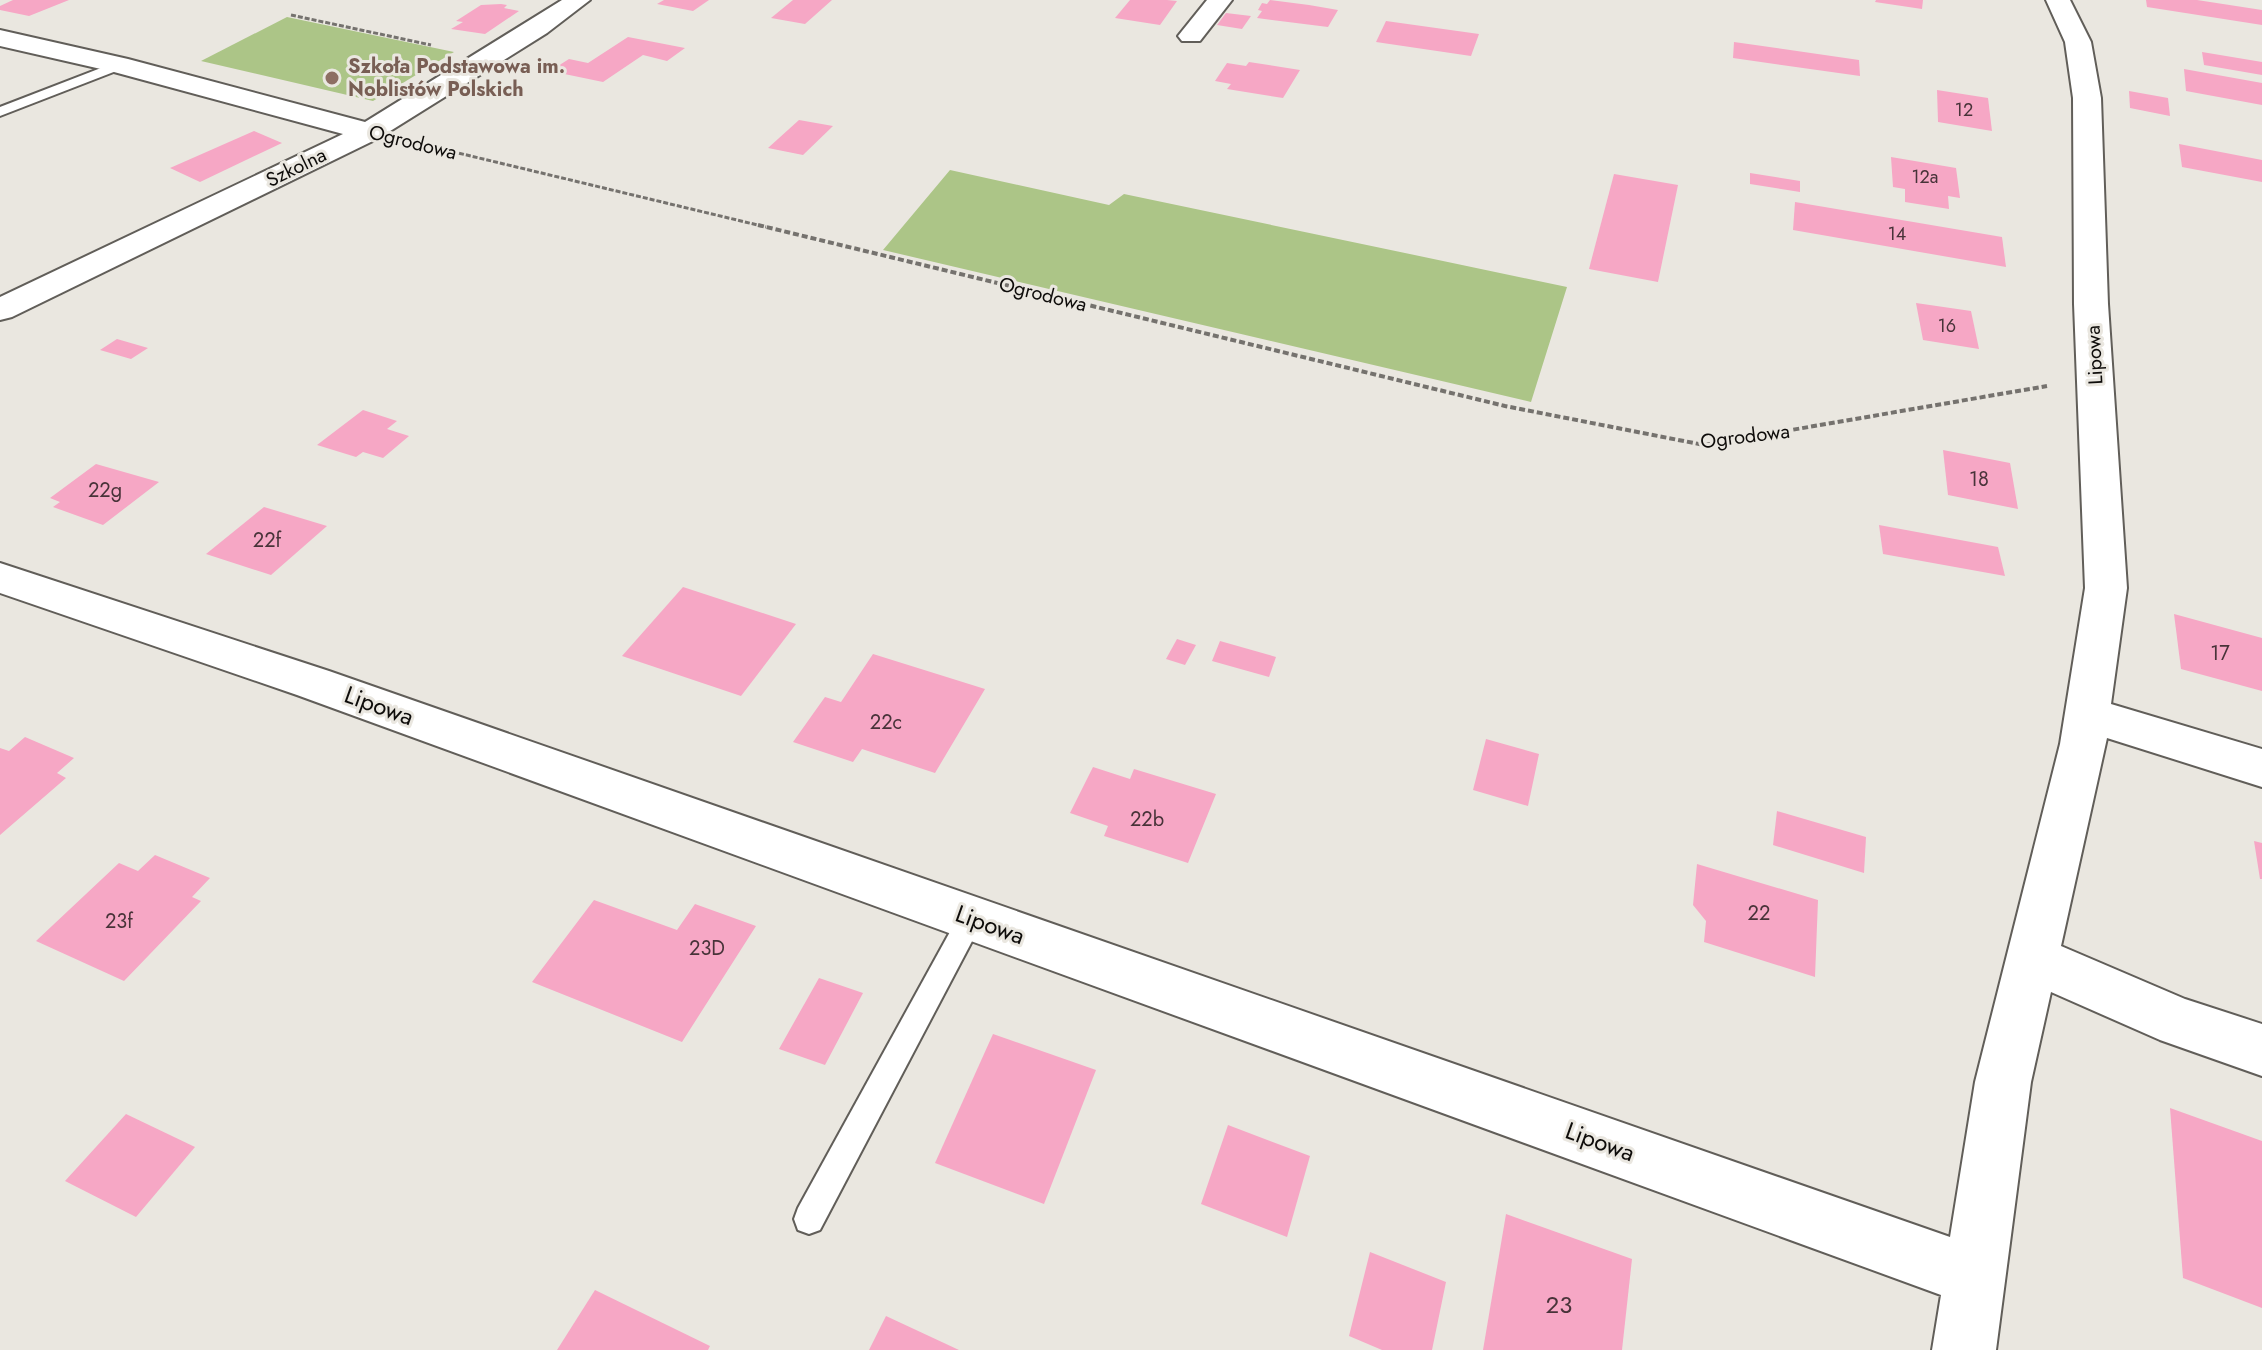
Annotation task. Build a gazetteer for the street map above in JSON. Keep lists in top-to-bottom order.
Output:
{
  "streets": {
    "street": ["Ogrodowa", "Szkolna", "Lipowa"]
  },
  "crossings": [
    ["Ogrodowa", "Szkolna"],
    ["Ogrodowa", "Lipowa"]
  ],
  "places": ["Szkoła Podstawowa im. Noblistów Polskich"],
  "house_numbers": [
    "12",
    "12a",
    "14",
    "16",
    "18",
    "22g",
    "22f",
    "17",
    "22c",
    "22b",
    "22",
    "23f",
    "23D",
    "23"
  ]
}
